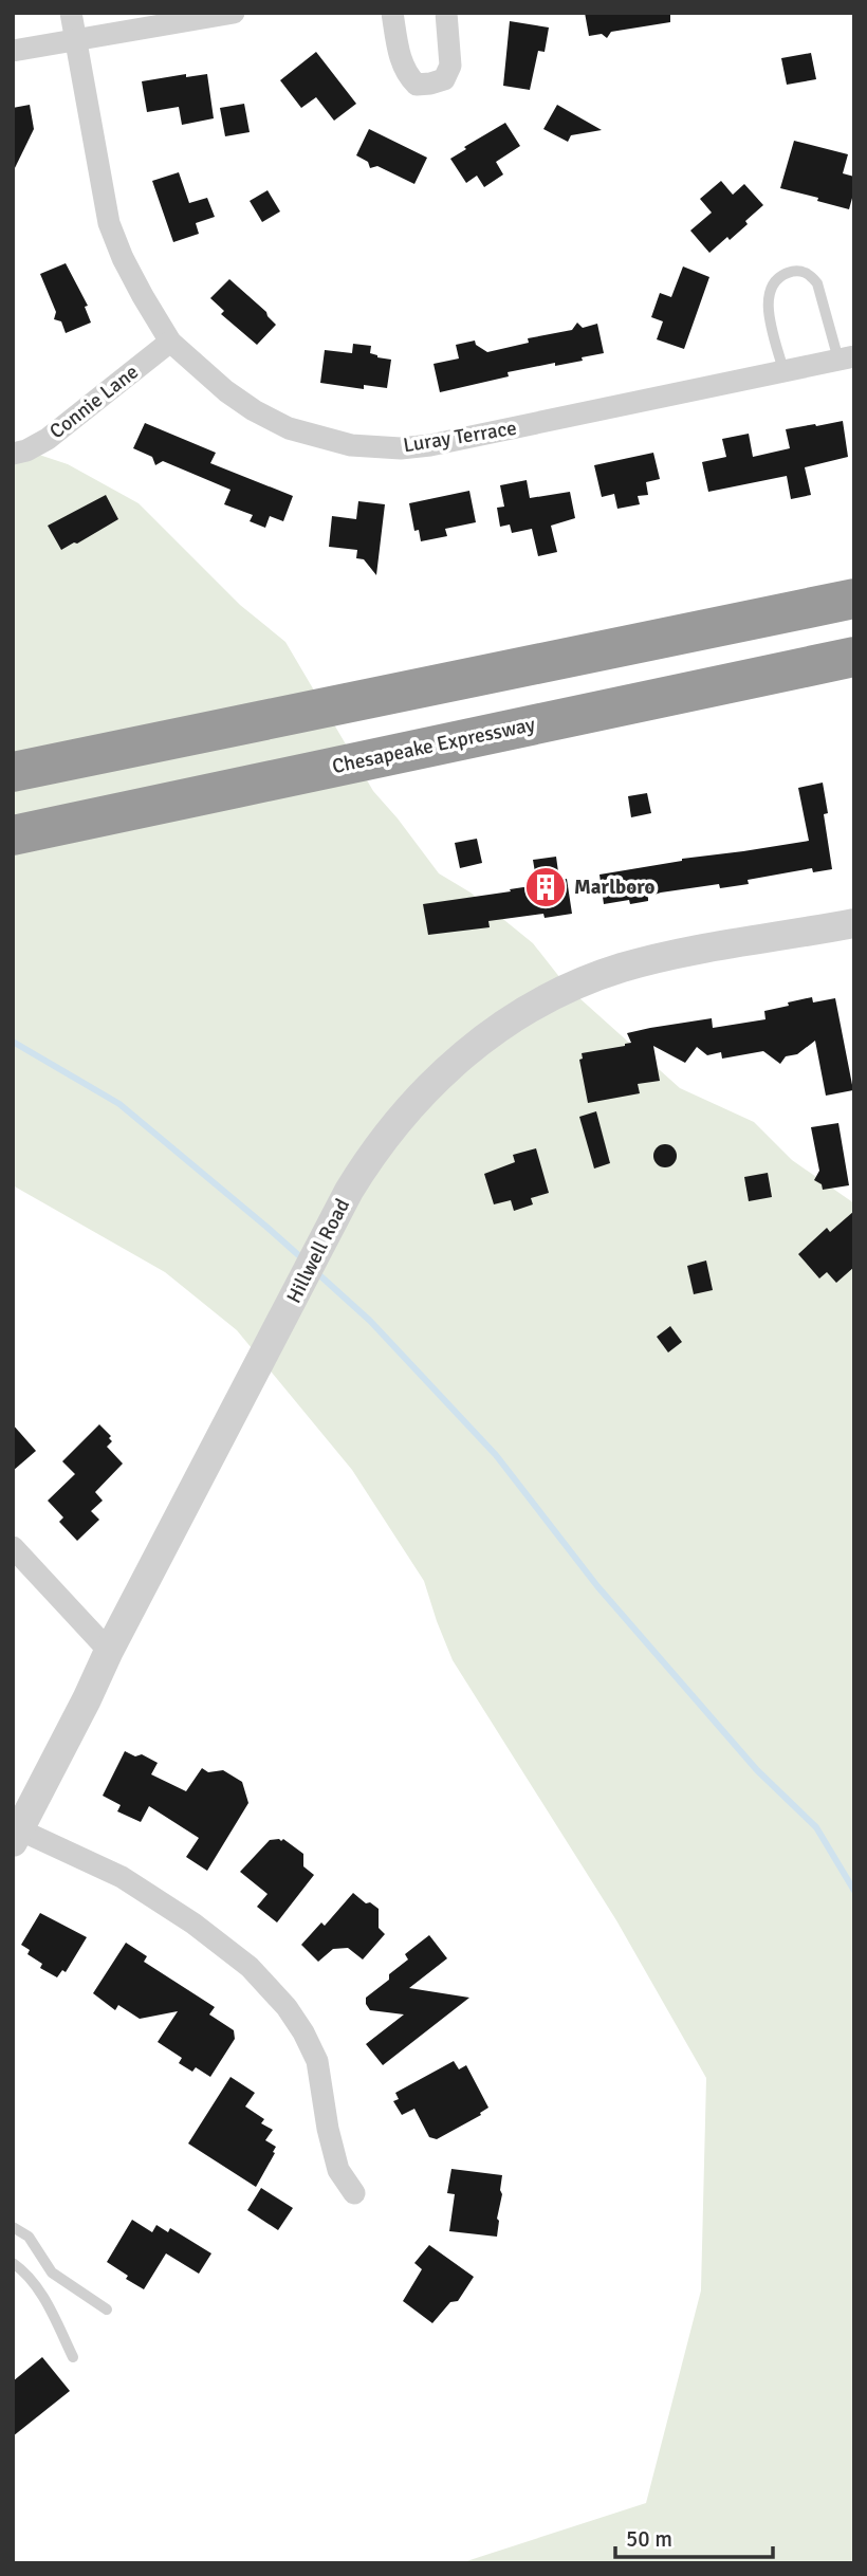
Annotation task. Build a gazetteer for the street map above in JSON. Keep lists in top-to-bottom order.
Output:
{
  "streets": {
    "highway": ["Chesapeake Expressway"],
    "street": ["Connie Lane", "Luray Terrace", "Hillwell Road"]
  },
  "crossings": [
    ["Connie Lane", "Luray Terrace"]
  ],
  "places": {
    "building": ["Marlboro"]
  },
  "scale_bar": "50 m"
}
